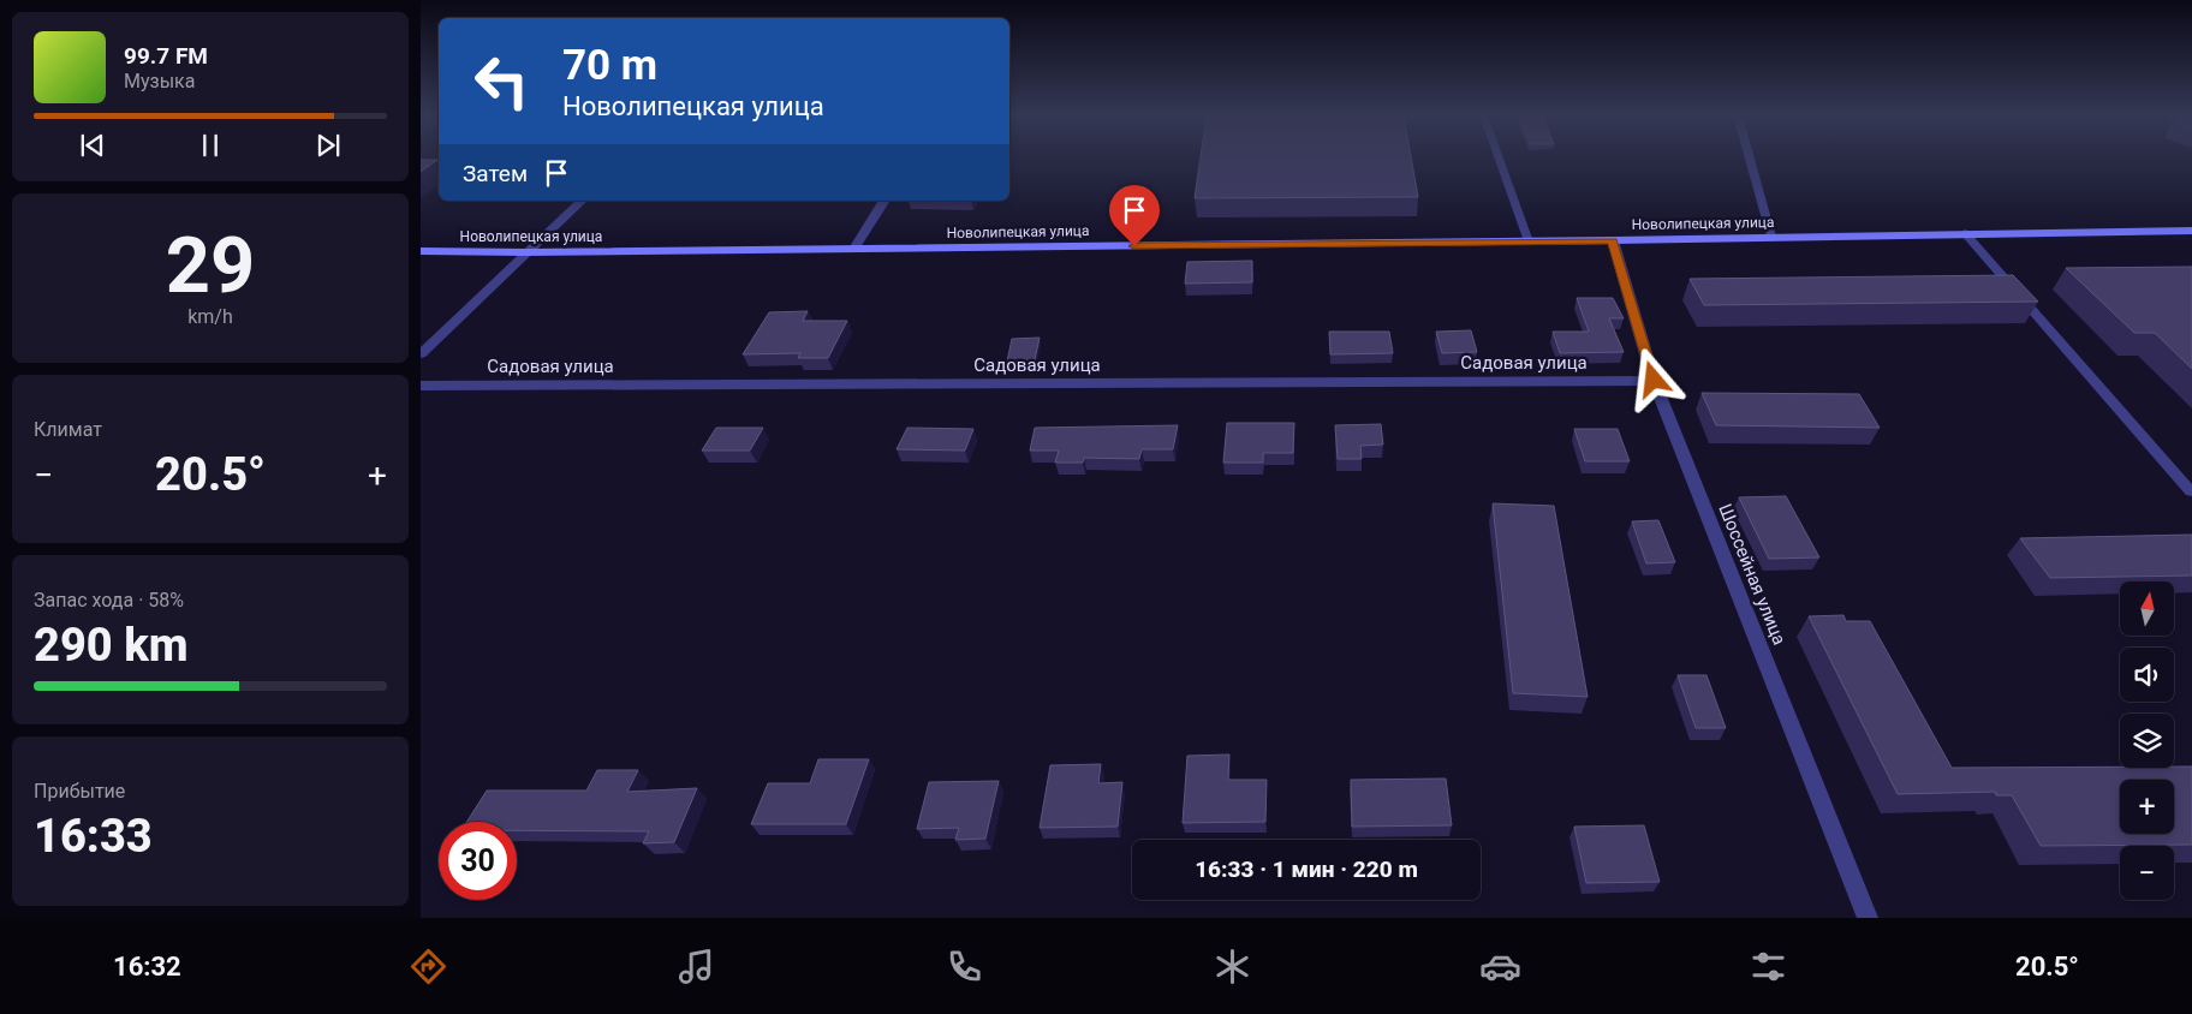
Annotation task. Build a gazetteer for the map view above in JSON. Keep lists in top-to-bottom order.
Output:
{
  "streets": {
    "street": ["Новолипецкая улица", "Садовая улица", "Шоссейная улица"]
  },
  "crossings": [
    ["Новолипецкая улица", "Шоссейная улица"],
    ["Садовая улица", "Шоссейная улица"]
  ],
  "north": "top",
  "page": {
    "turn": ["70 m", "Новолипецкая улица"],
    "song": ["99.7 FM", "Музыка"],
    "then": "Затем",
    "tile": [
      ["29", "km/h"],
      "Климат",
      ["Запас хода · 58%", "290 km"],
      ["Прибытие", "16:33"]
    ],
    "heat": ["−", "20.5°", "+"],
    "map_buttons": ["+", "−"],
    "limit": "30",
    "trip": "16:33 · 1 мин · 220 m",
    "tabs": ["16:32", "20.5°"]
  }
}
